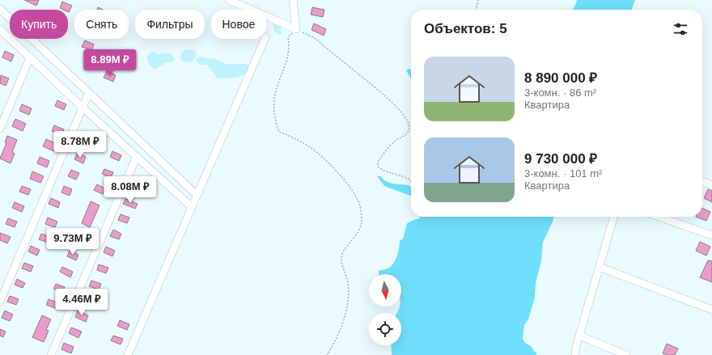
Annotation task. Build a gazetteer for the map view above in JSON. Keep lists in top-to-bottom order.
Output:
{
  "north": "bottom",
  "page": {
    "chip": [
      "Купить",
      "Снять",
      "Фильтры",
      "Новое"
    ],
    "heading": "Объектов: 5",
    "list": [
      {
        "name": "8 890 000 ₽",
        "note": "3-комн. · 86 m² · Квартира"
      },
      {
        "name": "9 730 000 ₽",
        "note": "3-комн. · 101 m² · Квартира"
      }
    ],
    "price": [
      "8.89M ₽",
      "8.78M ₽",
      "8.08M ₽",
      "9.73M ₽",
      "4.46M ₽"
    ]
  }
}
